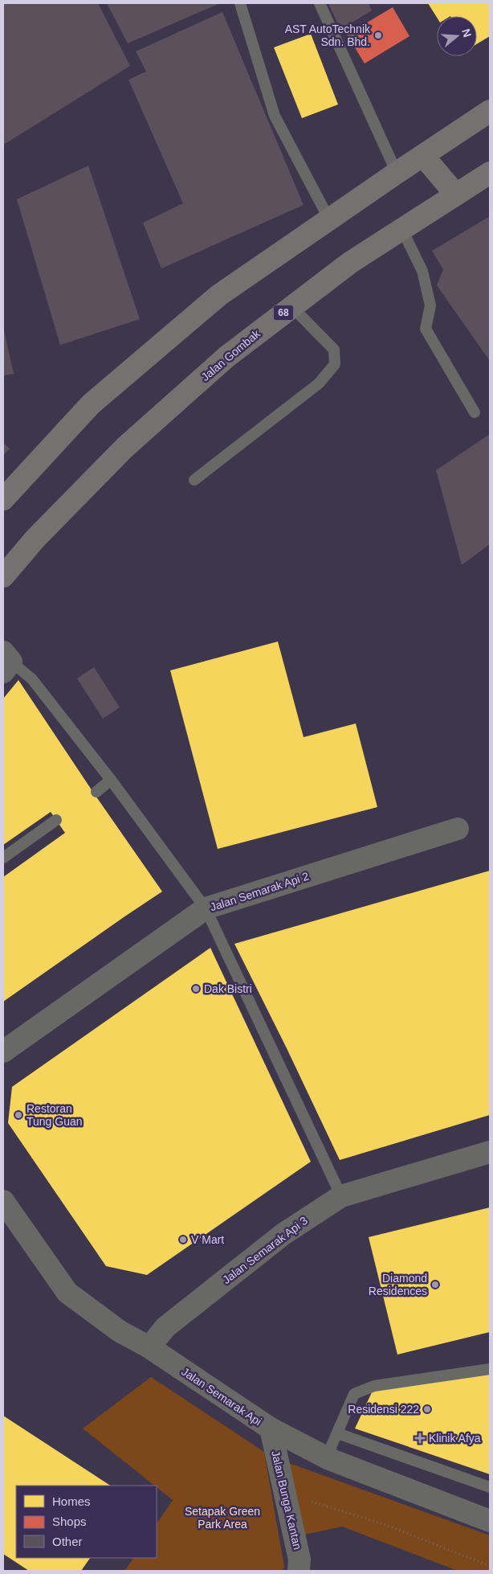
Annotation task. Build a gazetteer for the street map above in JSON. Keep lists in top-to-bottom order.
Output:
{
  "streets": {
    "main road": ["68", "Jalan Gombak"],
    "street": [
      "Jalan Semarak Api 2",
      "Jalan Semarak Api 3",
      "Jalan Semarak Api",
      "Jalan Bunga Kantan"
    ]
  },
  "crossings": [
    ["Jalan Semarak Api 3", "Jalan Semarak Api"],
    ["Jalan Semarak Api", "Jalan Bunga Kantan"]
  ],
  "parks": ["Setapak Green Park Area"],
  "places": {
    "other": [
      "AST AutoTechnik Sdn. Bhd.",
      "Dak Bistri",
      "Restoran Tung Guan",
      "V Mart",
      "Diamond Residences",
      "Residensi 222"
    ],
    "health": ["Klinik Afya"]
  },
  "legend": ["Homes", "Shops", "Other"],
  "north": "right"
}
